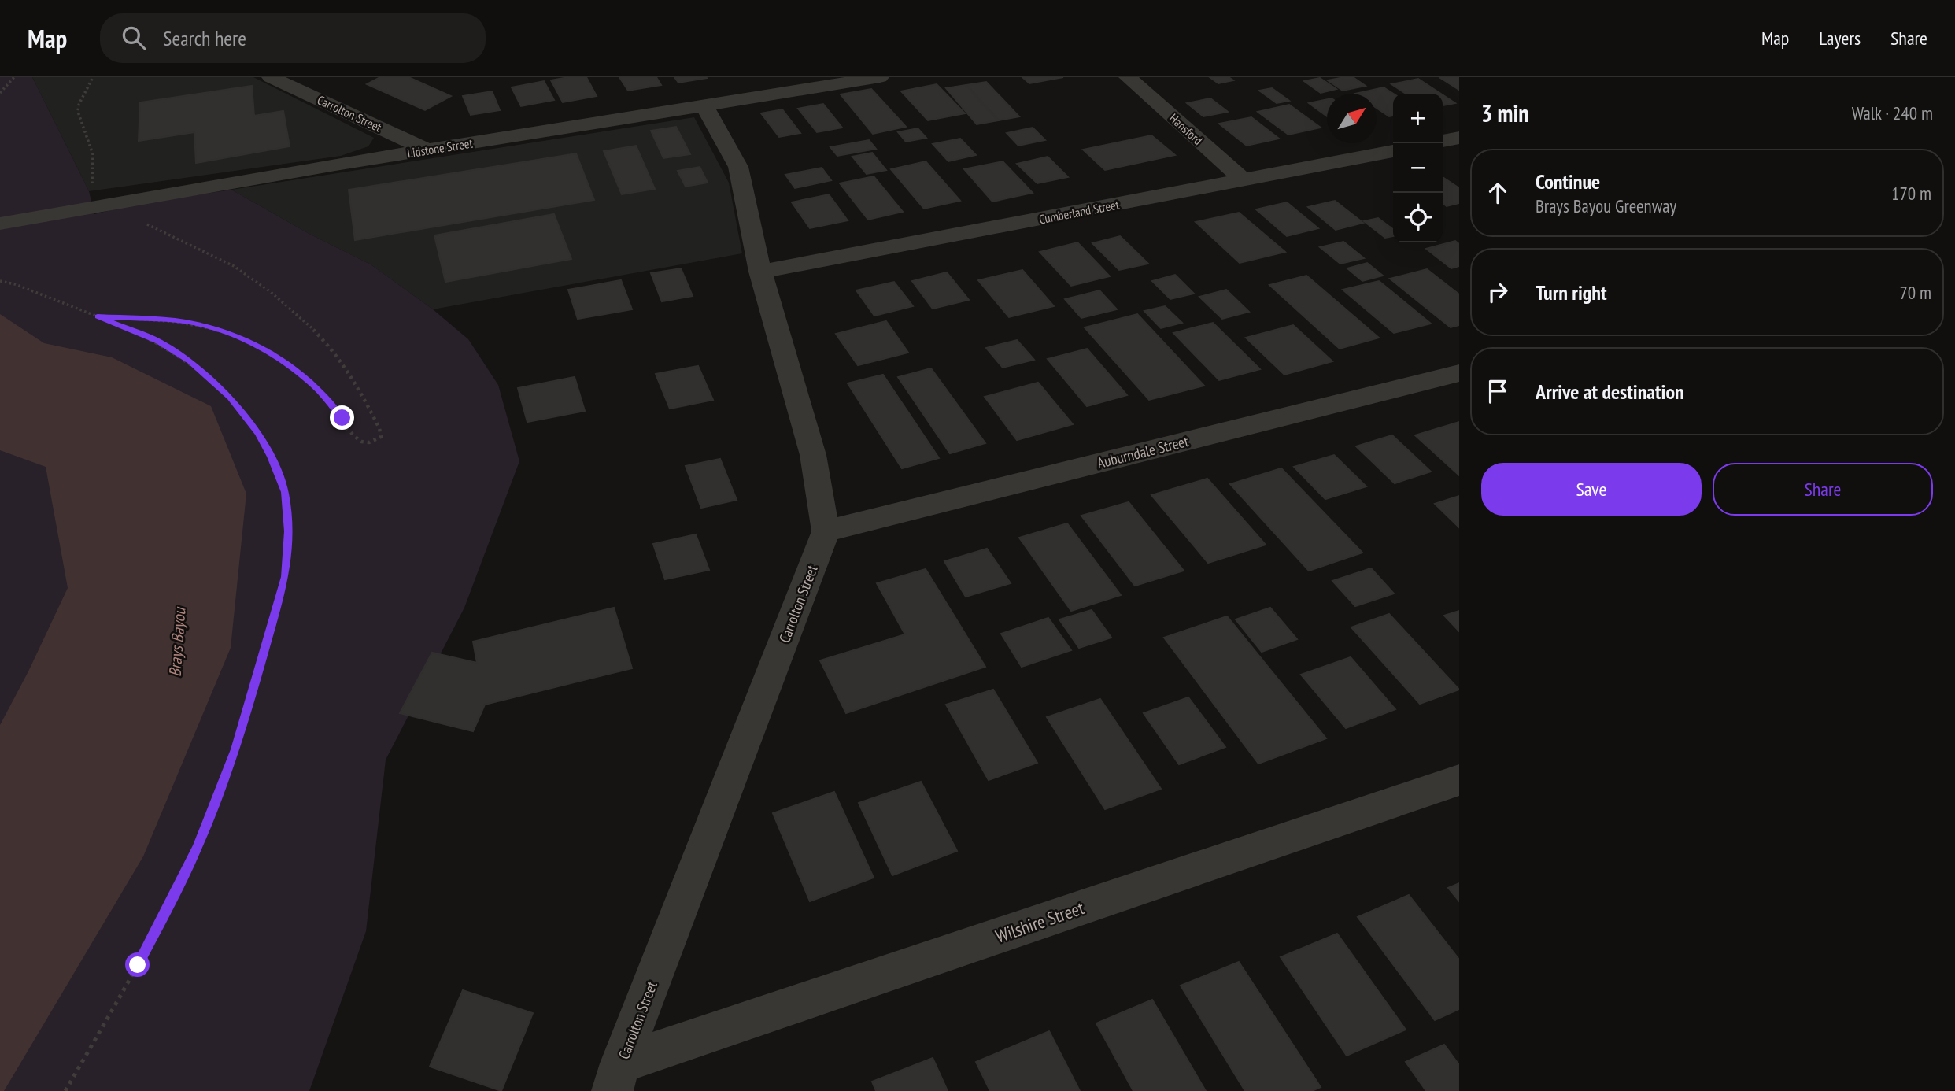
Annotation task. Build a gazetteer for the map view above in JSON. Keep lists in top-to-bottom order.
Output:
{
  "streets": {
    "street": [
      "Carrolton Street",
      "Hansford",
      "Lidstone Street",
      "Cumberland Street",
      "Auburndale Street",
      "Wilshire Street"
    ]
  },
  "crossings": [
    ["Carrolton Street", "Lidstone Street"],
    ["Carrolton Street", "Auburndale Street"],
    ["Carrolton Street", "Wilshire Street"],
    ["Hansford", "Cumberland Street"]
  ],
  "water": ["Brays Bayou"],
  "north": "top right",
  "page": {
    "header": "Map",
    "search": "Search here",
    "nav": ["Map", "Layers", "Share"],
    "heading": ["3 min", "Walk · 240 m"],
    "map_buttons": ["+", "−"],
    "list": [
      ["Continue", "Brays Bayou Greenway", "170 m"],
      ["Turn right", "70 m"],
      "Arrive at destination"
    ],
    "buttons": ["Save", "Share"]
  }
}
